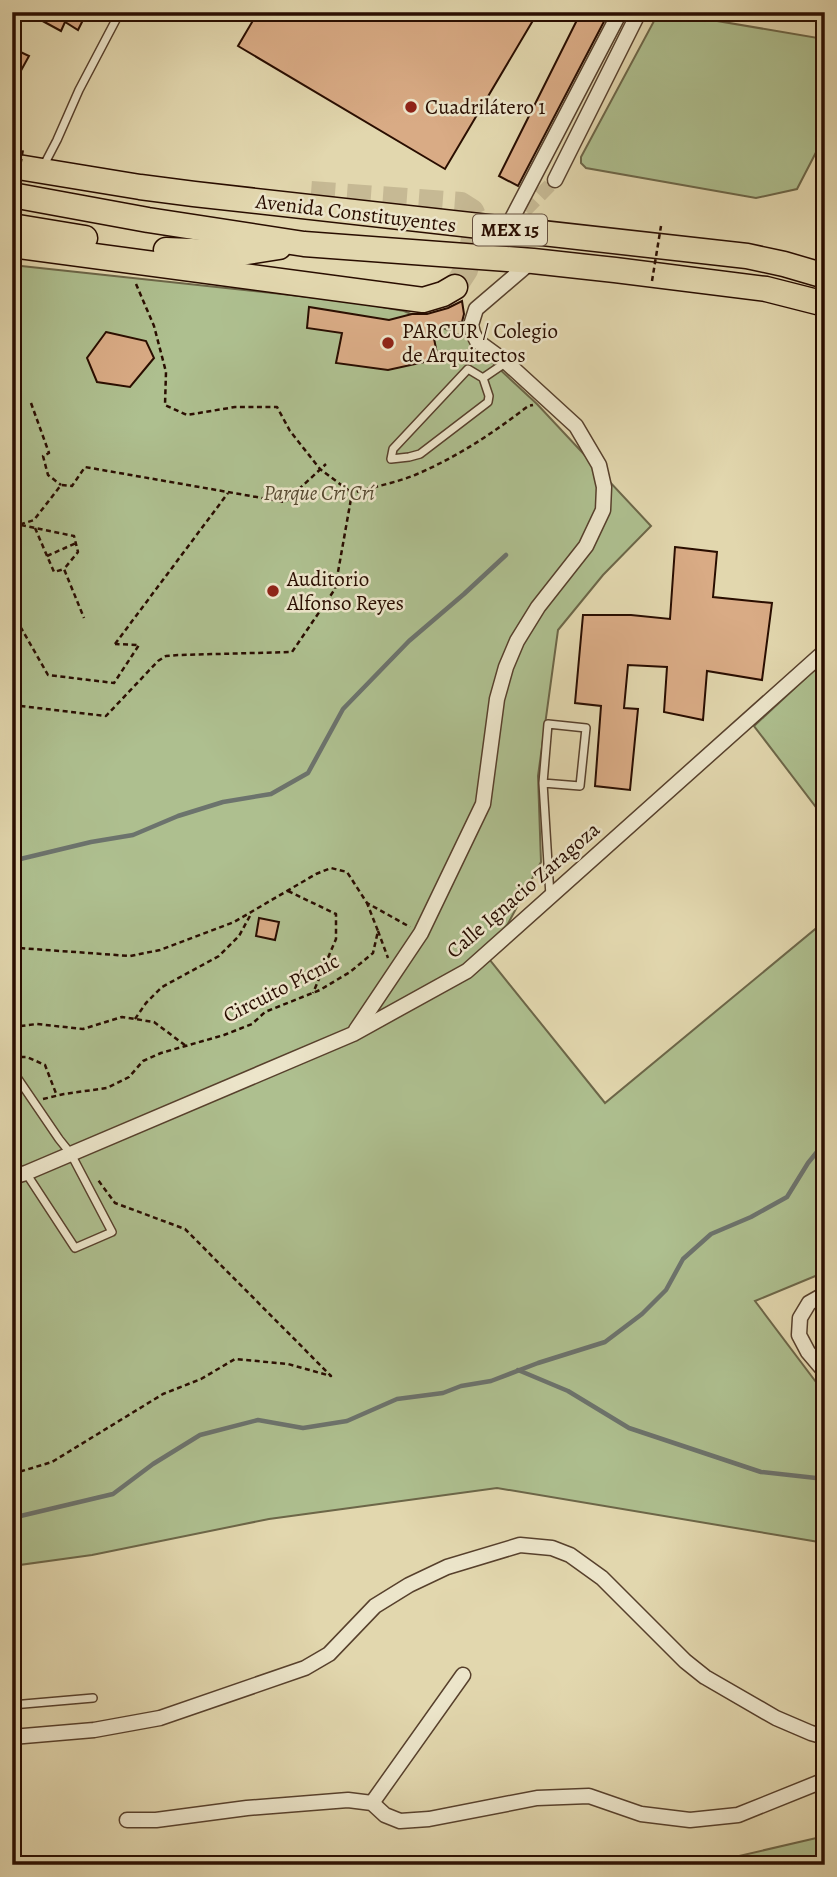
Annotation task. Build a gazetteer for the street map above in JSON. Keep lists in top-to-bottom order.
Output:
{
  "streets": {
    "highway": ["Avenida Constituyentes", "MEX 15"],
    "street": ["Calle Ignacio Zaragoza"],
    "path": ["Circuito Pícnic"]
  },
  "parks": ["Parque Cri Crí"],
  "places": ["Cuadrilátero 1", "PARCUR / Colegio de Arquitectos", "Auditorio Alfonso Reyes"]
}
